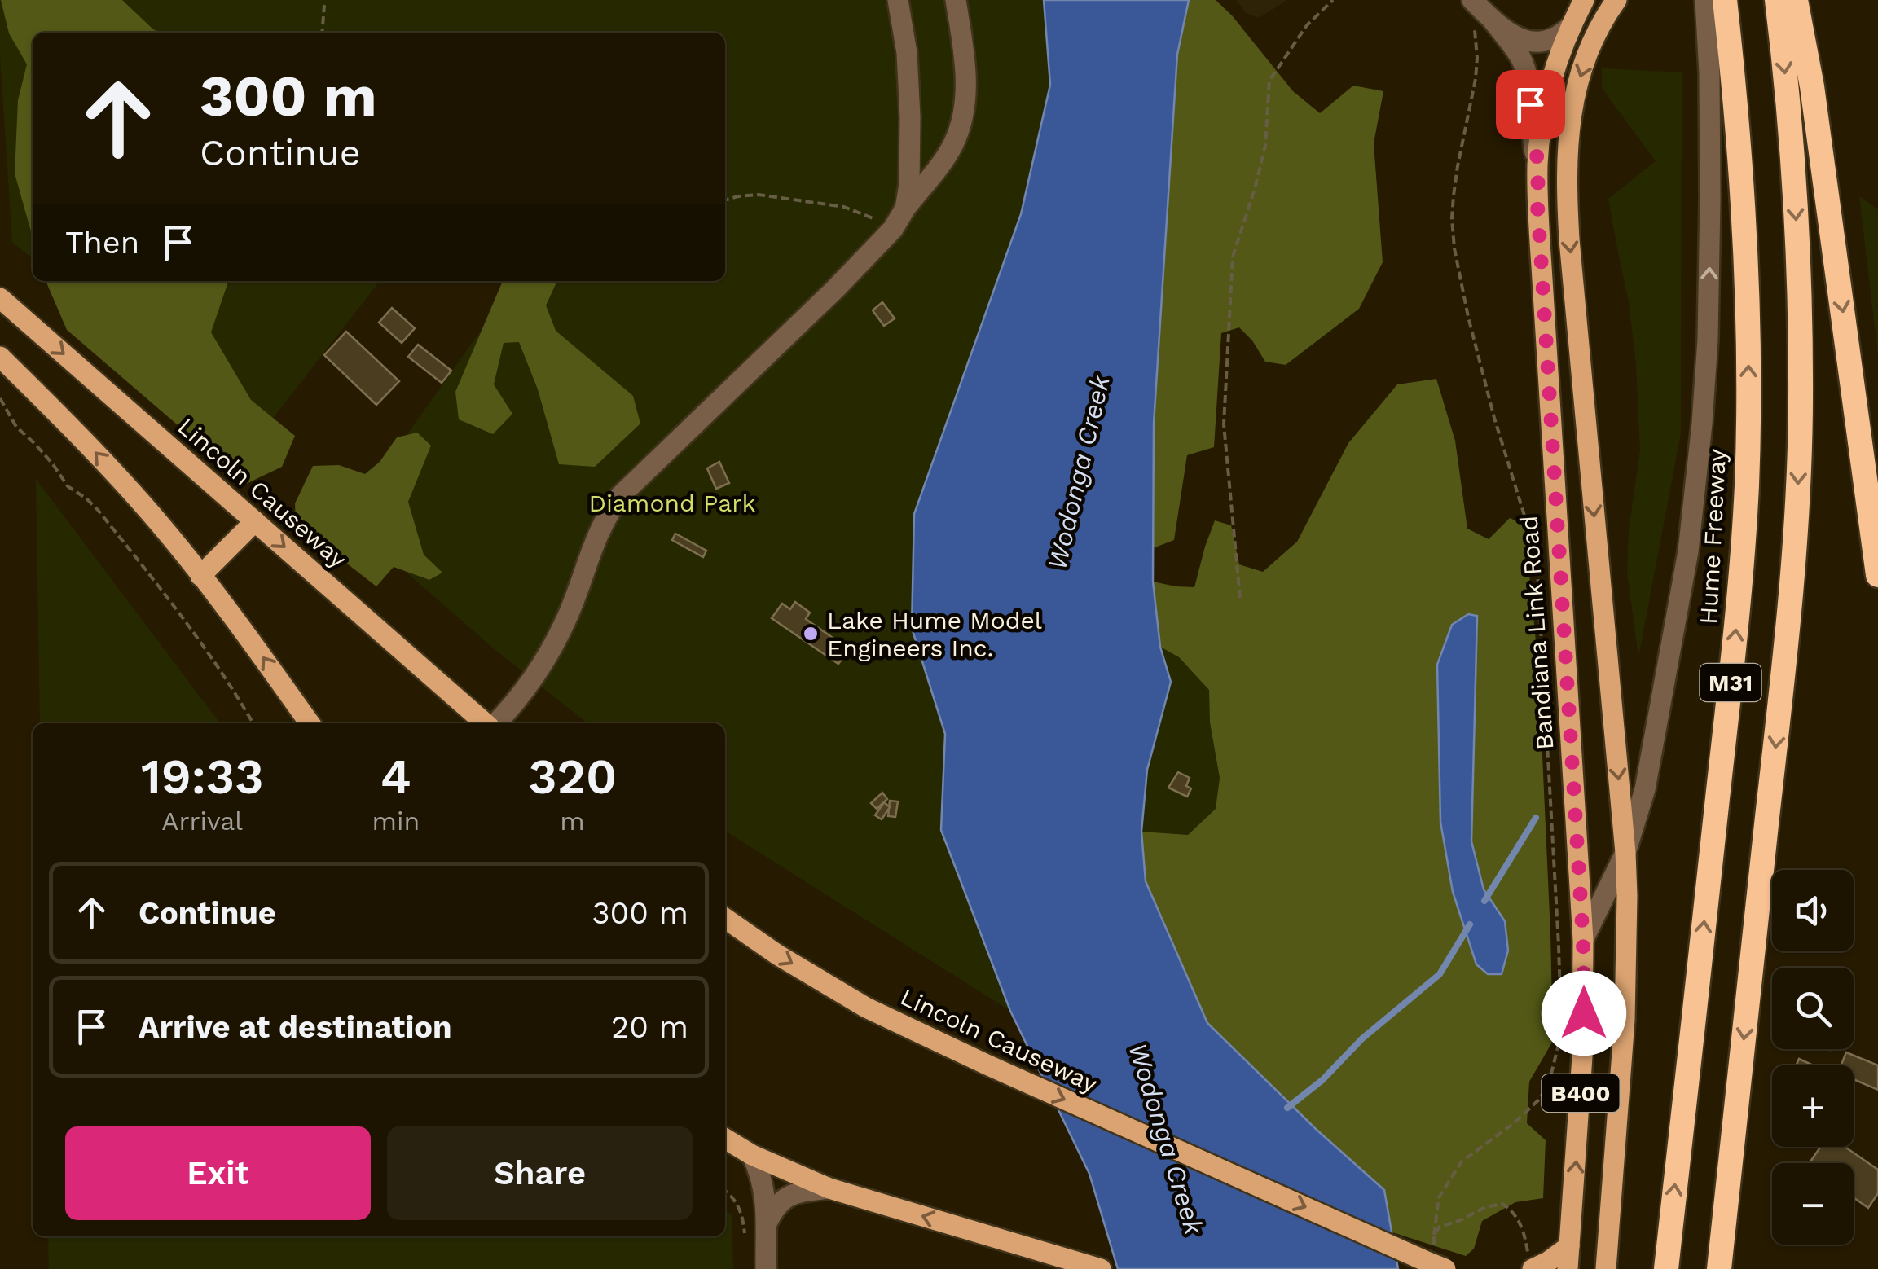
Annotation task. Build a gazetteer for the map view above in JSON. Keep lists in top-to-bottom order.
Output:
{
  "streets": {
    "highway": ["Hume Freeway", "M31"],
    "main road": ["Lincoln Causeway", "Bandiana Link Road", "B400"]
  },
  "water": ["Wodonga Creek"],
  "parks": ["Diamond Park"],
  "places": ["Lake Hume Model Engineers Inc."],
  "page": {
    "turn": ["300 m", "Continue"],
    "then": "Then",
    "eta": [
      "19:33",
      "Arrival",
      "4",
      "min",
      "320",
      "m"
    ],
    "list": [
      {
        "name": "Continue",
        "value": "300 m"
      },
      {
        "name": "Arrive at destination",
        "value": "20 m"
      }
    ],
    "map_buttons": ["+", "−"],
    "buttons": ["Exit", "Share"]
  }
}
